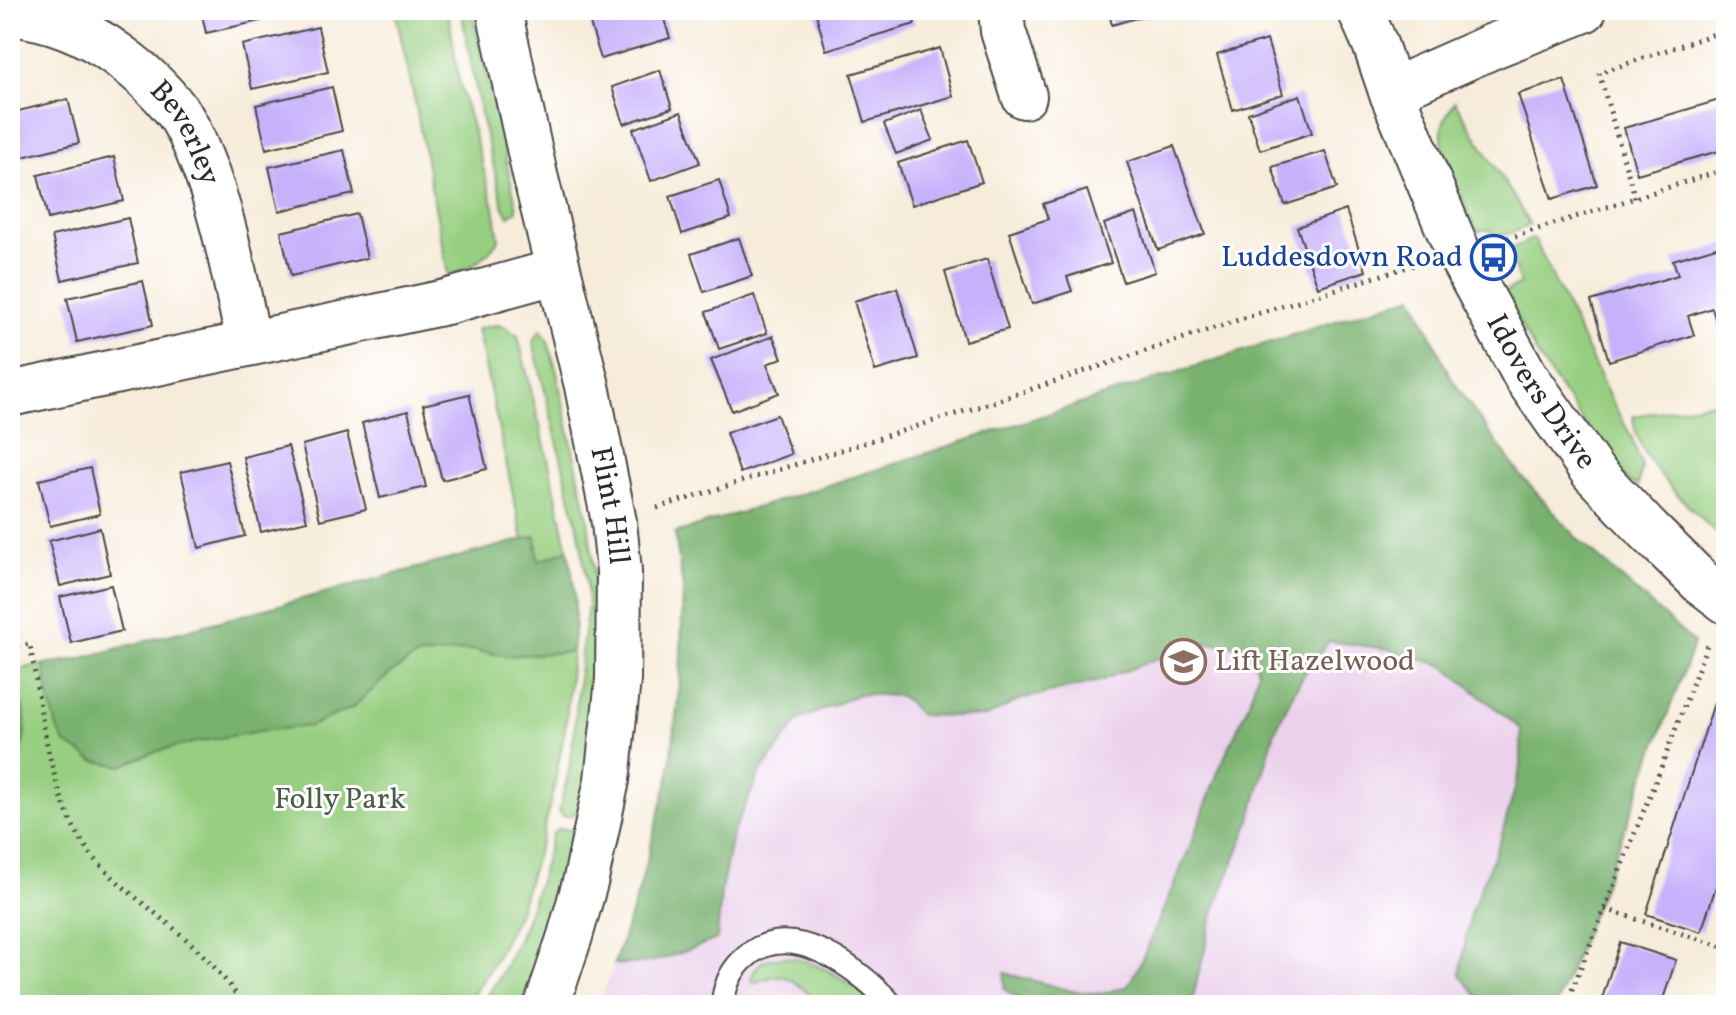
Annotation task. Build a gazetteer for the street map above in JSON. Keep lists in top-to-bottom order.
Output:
{
  "streets": {
    "street": ["Beverley", "Idovers Drive", "Flint Hill"]
  },
  "parks": ["Folly Park"],
  "places": {
    "bus stop": ["Luddesdown Road"],
    "school or university": ["Lift Hazelwood"]
  }
}
